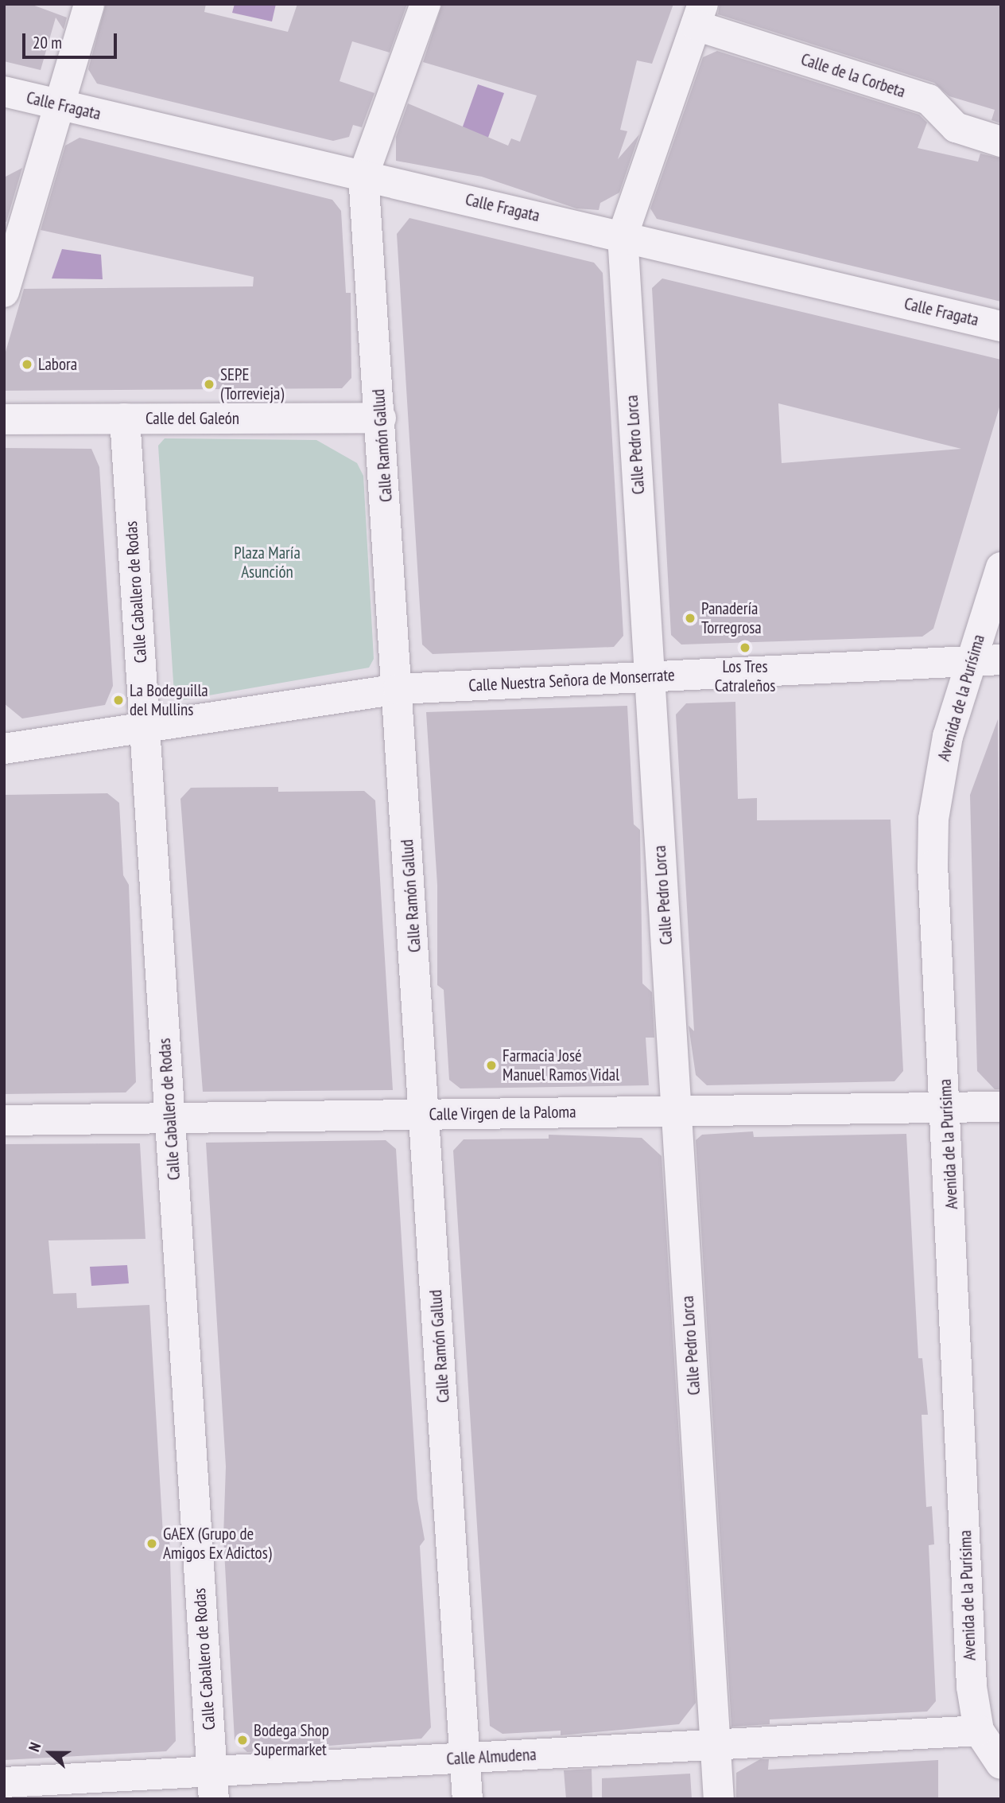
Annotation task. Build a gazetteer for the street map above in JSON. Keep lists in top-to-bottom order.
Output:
{
  "streets": {
    "street": [
      "Calle de la Corbeta",
      "Calle Fragata",
      "Calle del Galeón",
      "Calle Pedro Lorca",
      "Calle Ramón Gallud",
      "Calle Caballero de Rodas",
      "Calle Nuestra Señora de Monserrate",
      "Avenida de la Purísima",
      "Calle Virgen de la Paloma",
      "Calle Almudena"
    ]
  },
  "crossings": [
    ["Calle de la Corbeta", "Calle Pedro Lorca"],
    ["Calle Fragata", "Calle Pedro Lorca"],
    ["Calle Fragata", "Calle Ramón Gallud"],
    ["Calle del Galeón", "Calle Ramón Gallud"],
    ["Calle del Galeón", "Calle Caballero de Rodas"],
    ["Calle Pedro Lorca", "Calle Nuestra Señora de Monserrate"],
    ["Calle Pedro Lorca", "Calle Virgen de la Paloma"],
    ["Calle Pedro Lorca", "Calle Almudena"],
    ["Calle Ramón Gallud", "Calle Nuestra Señora de Monserrate"],
    ["Calle Ramón Gallud", "Calle Virgen de la Paloma"],
    ["Calle Ramón Gallud", "Calle Almudena"],
    ["Calle Caballero de Rodas", "Calle Nuestra Señora de Monserrate"],
    ["Calle Caballero de Rodas", "Calle Virgen de la Paloma"],
    ["Calle Caballero de Rodas", "Calle Almudena"],
    ["Calle Nuestra Señora de Monserrate", "Avenida de la Purísima"],
    ["Avenida de la Purísima", "Calle Virgen de la Paloma"],
    ["Avenida de la Purísima", "Calle Almudena"]
  ],
  "parks": ["Plaza María Asunción"],
  "places": [
    "Labora",
    "SEPE (Torrevieja)",
    "Panadería Torregrosa",
    "Los Tres Catraleños",
    "La Bodeguilla del Mullins",
    "Farmacia José Manuel Ramos Vidal",
    "GAEX (Grupo de Amigos Ex Adictos)",
    "Bodega Shop Supermarket"
  ],
  "scale_bar": "20 m",
  "north": "left"
}
